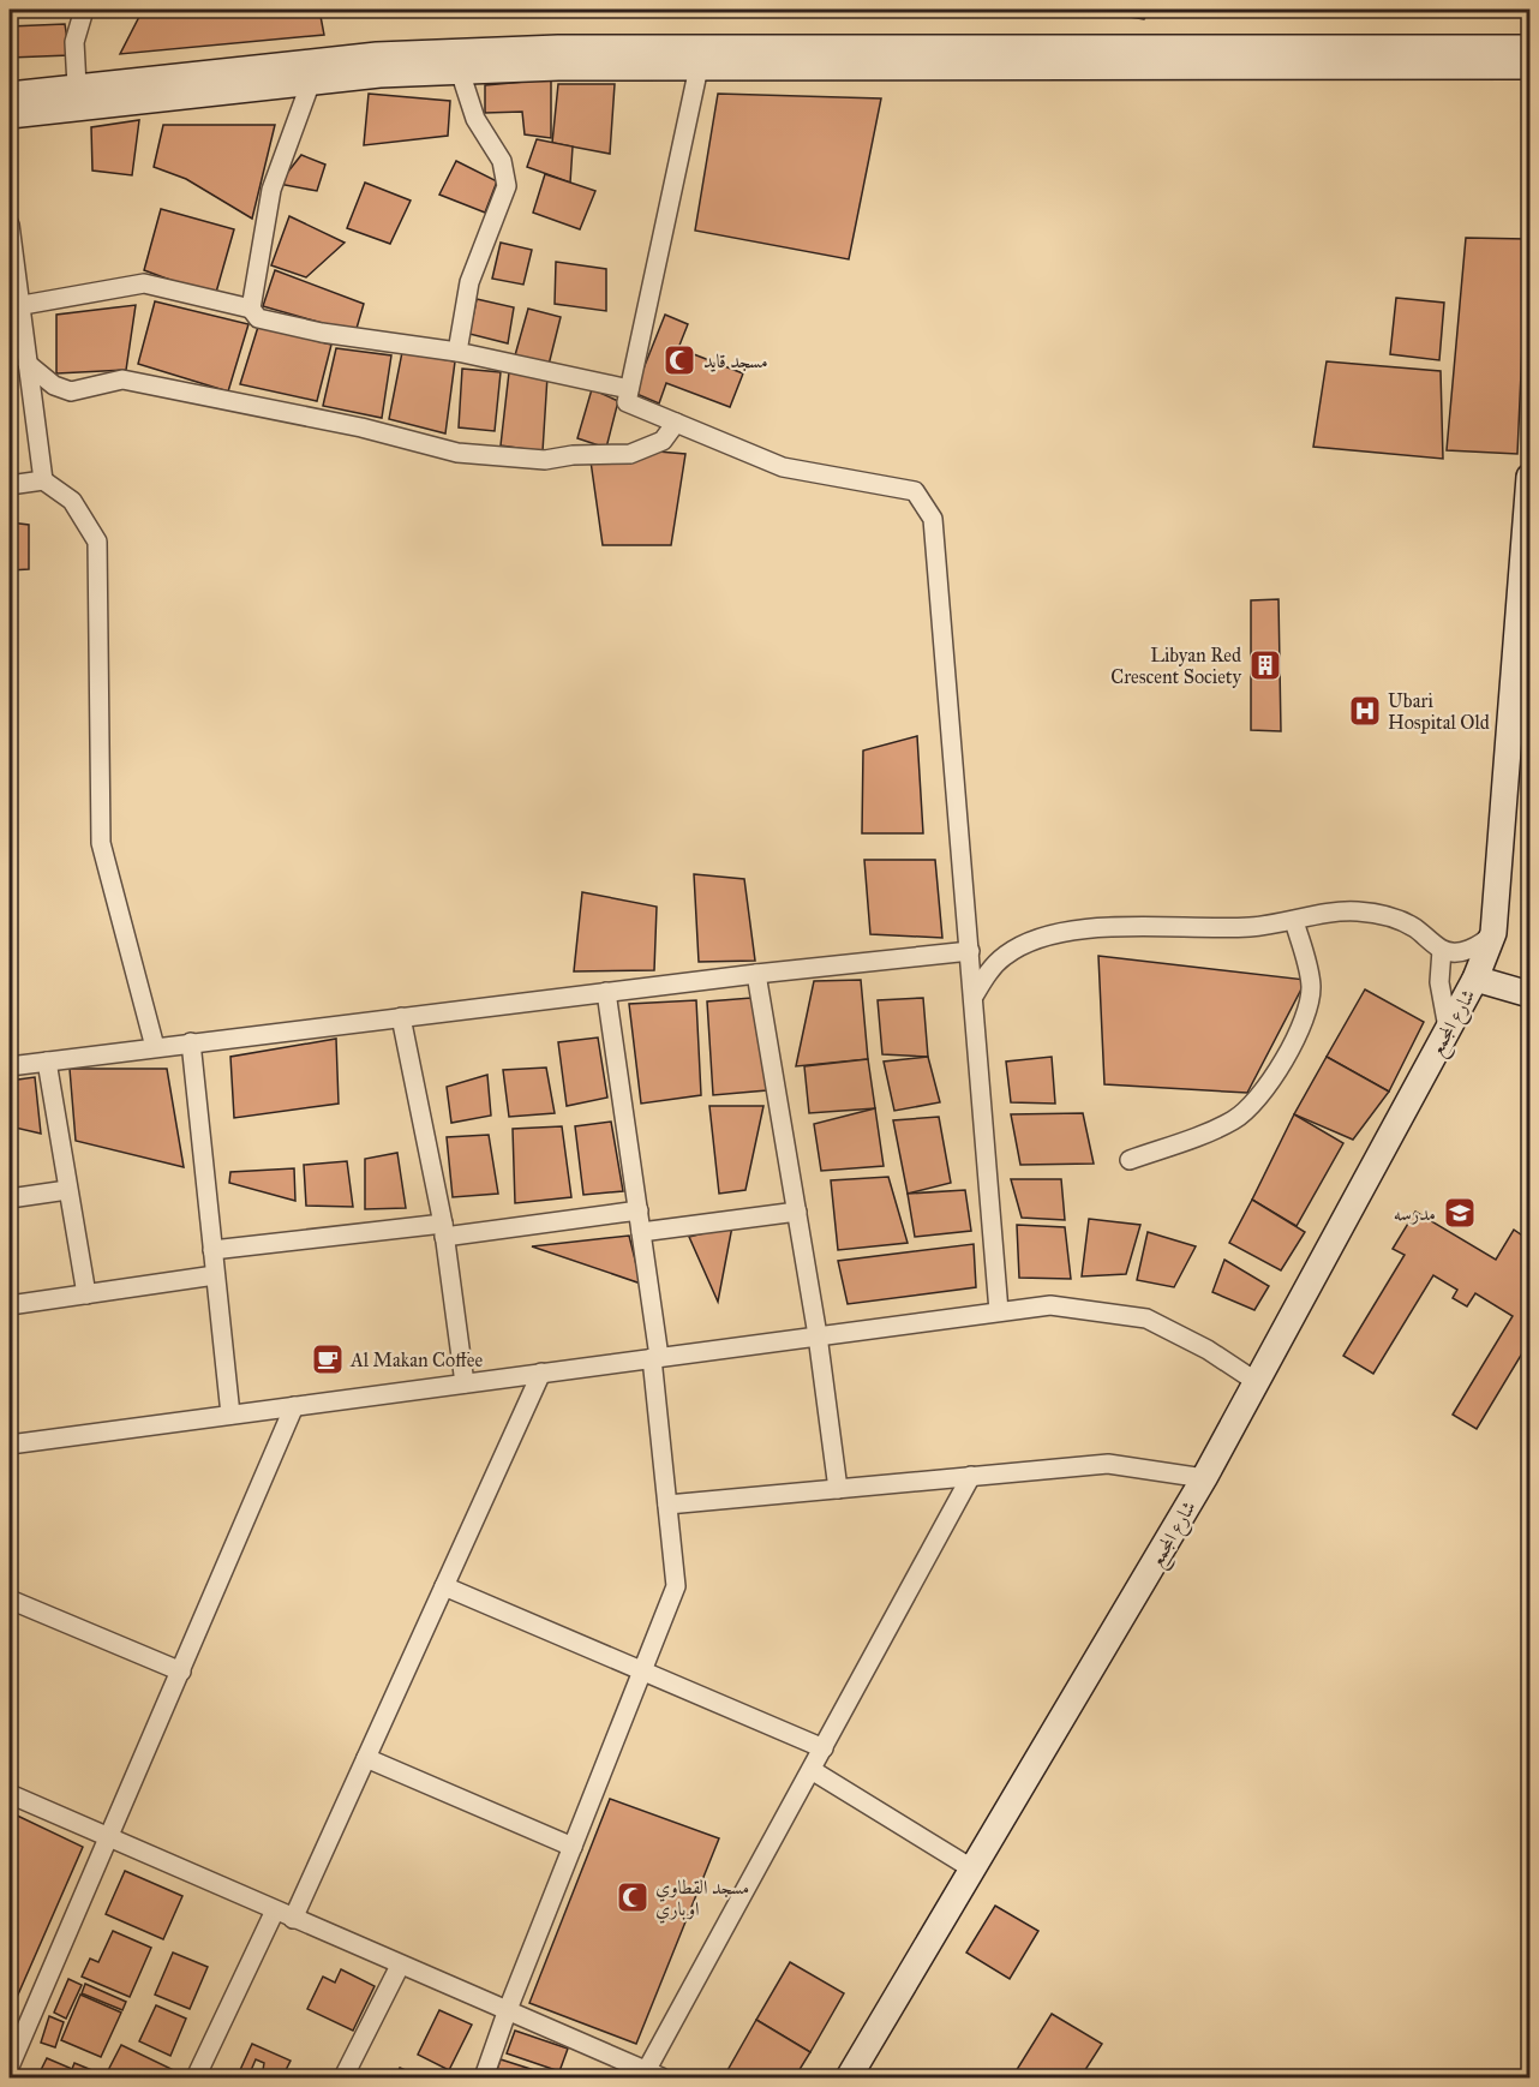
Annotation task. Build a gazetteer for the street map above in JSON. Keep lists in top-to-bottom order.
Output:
{
  "streets": {
    "street": ["شارع المجمع"]
  },
  "places": {
    "mosque": ["مسجد قايد", "مسجد القطاوي اوباري"],
    "building": ["Libyan Red Crescent Society"],
    "hospital": ["Ubari Hospital Old"],
    "school or university": ["مدرسه"],
    "cafe": ["Al Makan Coffee"]
  }
}
